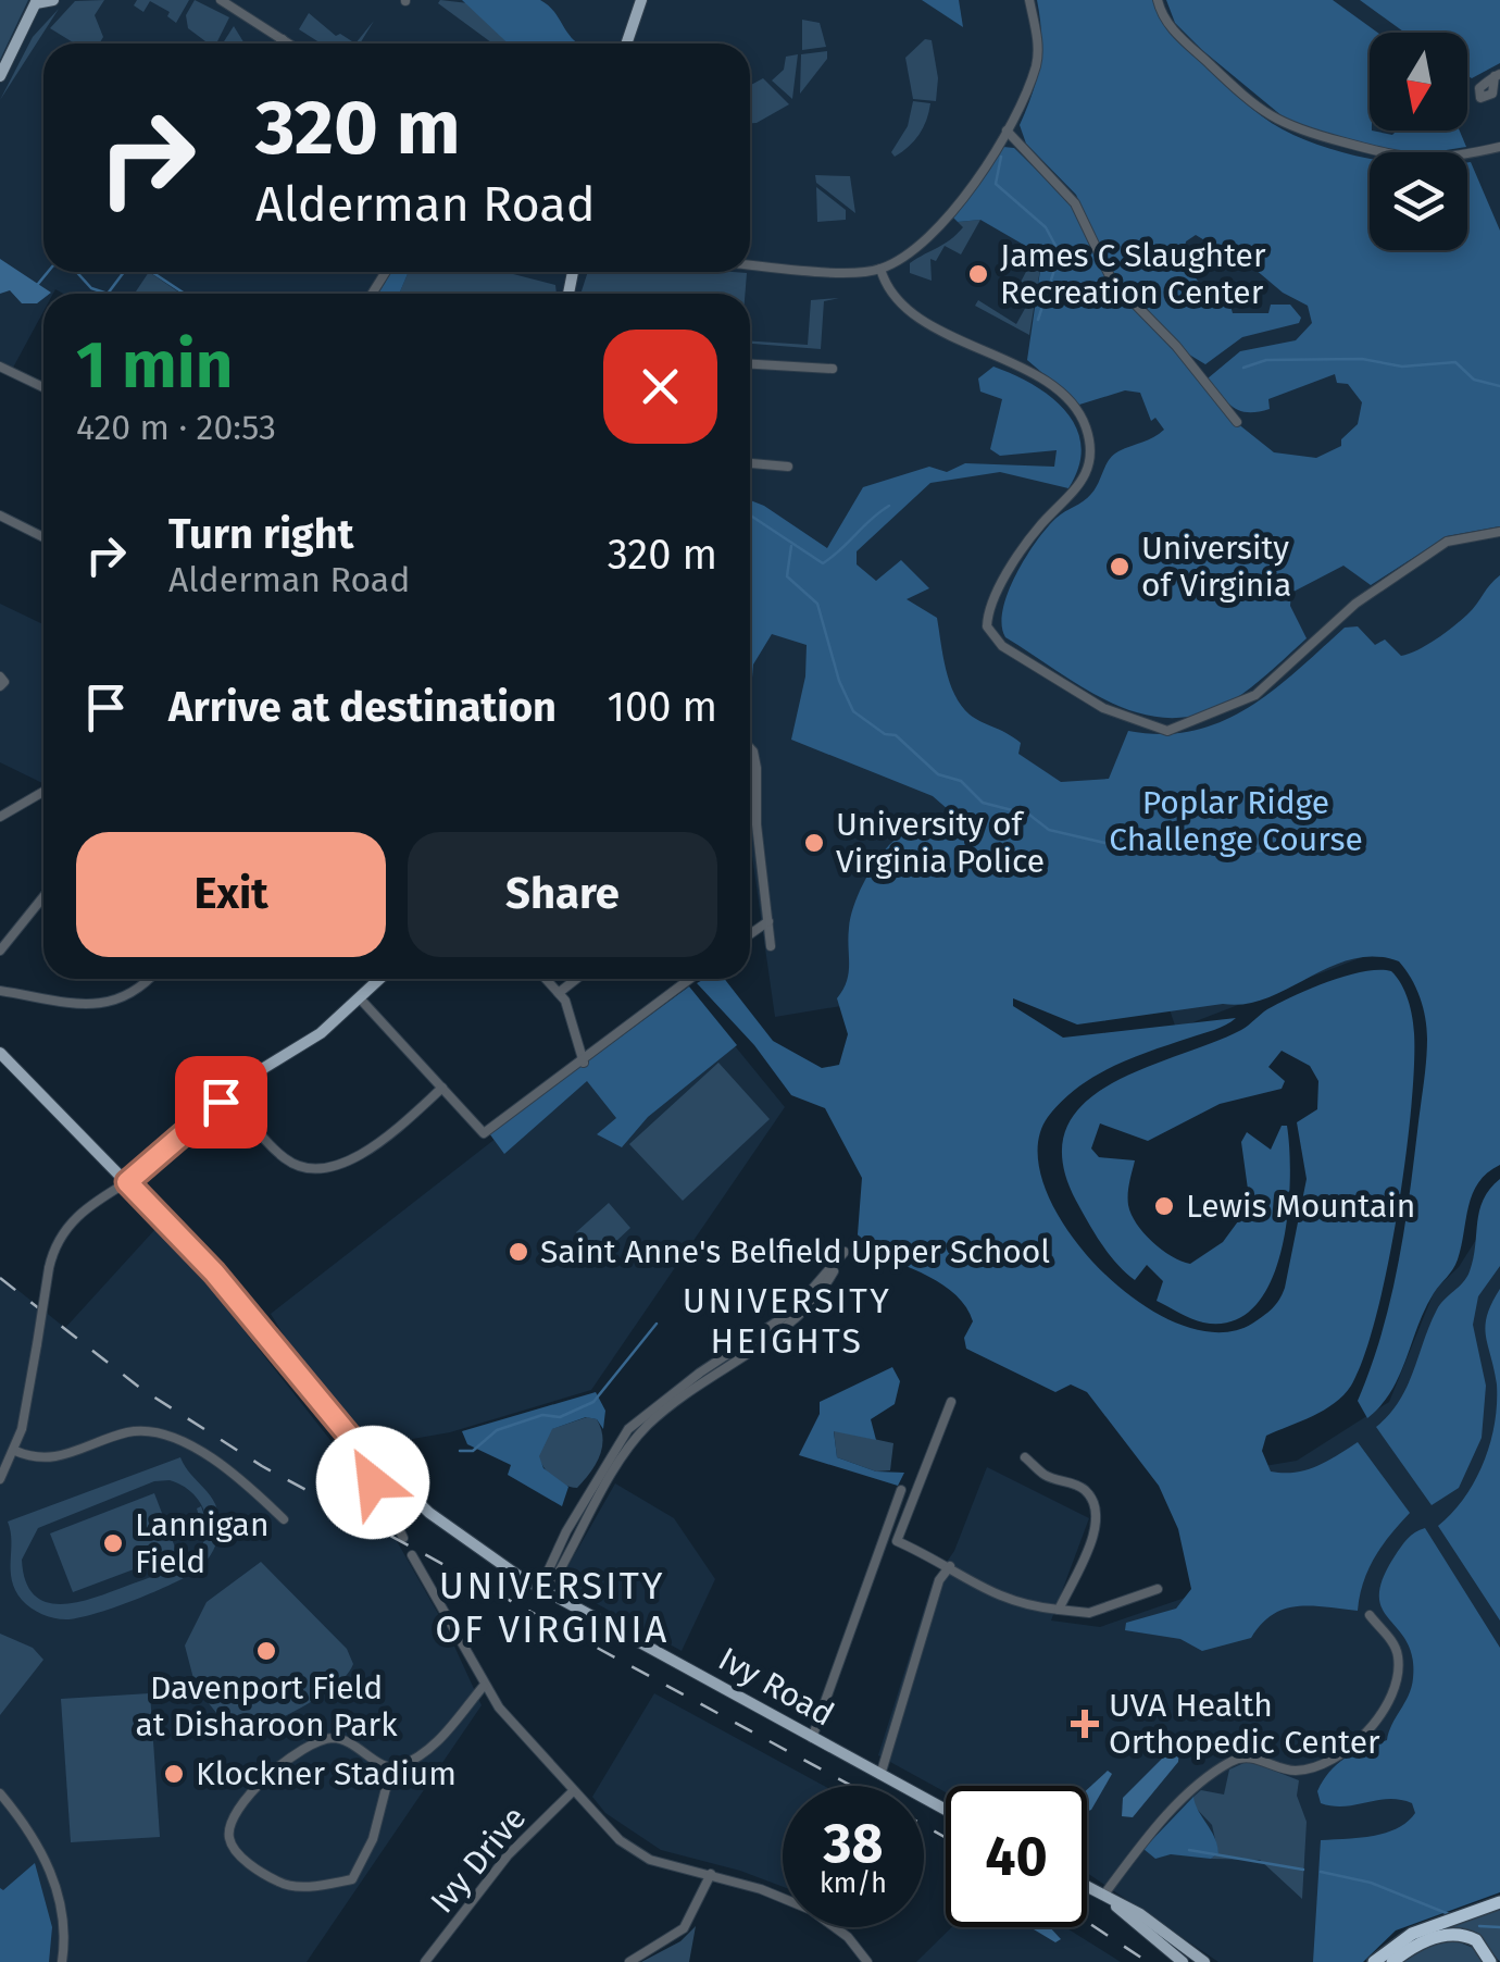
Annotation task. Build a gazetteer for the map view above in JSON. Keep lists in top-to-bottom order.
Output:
{
  "streets": {
    "main road": ["Ivy Road"],
    "street": ["Ivy Drive"]
  },
  "districts": ["UNIVERSITY HEIGHTS", "UNIVERSITY OF VIRGINIA"],
  "parks": ["Poplar Ridge Challenge Course"],
  "places": {
    "other": [
      "James C Slaughter Recreation Center",
      "University of Virginia",
      "University of Virginia Police",
      "Lewis Mountain",
      "Saint Anne's Belfield Upper School",
      "Lannigan Field",
      "Davenport Field at Disharoon Park",
      "Klockner Stadium"
    ],
    "health": ["UVA Health Orthopedic Center"]
  },
  "north": "bottom",
  "page": {
    "turn": ["320 m", "Alderman Road"],
    "heading": ["1 min", "420 m · 20:53"],
    "list": [
      {
        "name": "Turn right",
        "note": "Alderman Road",
        "value": "320 m"
      },
      {
        "name": "Arrive at destination",
        "value": "100 m"
      }
    ],
    "buttons": ["Exit", "Share"],
    "speed": "38 km/h",
    "limit": "40"
  }
}
